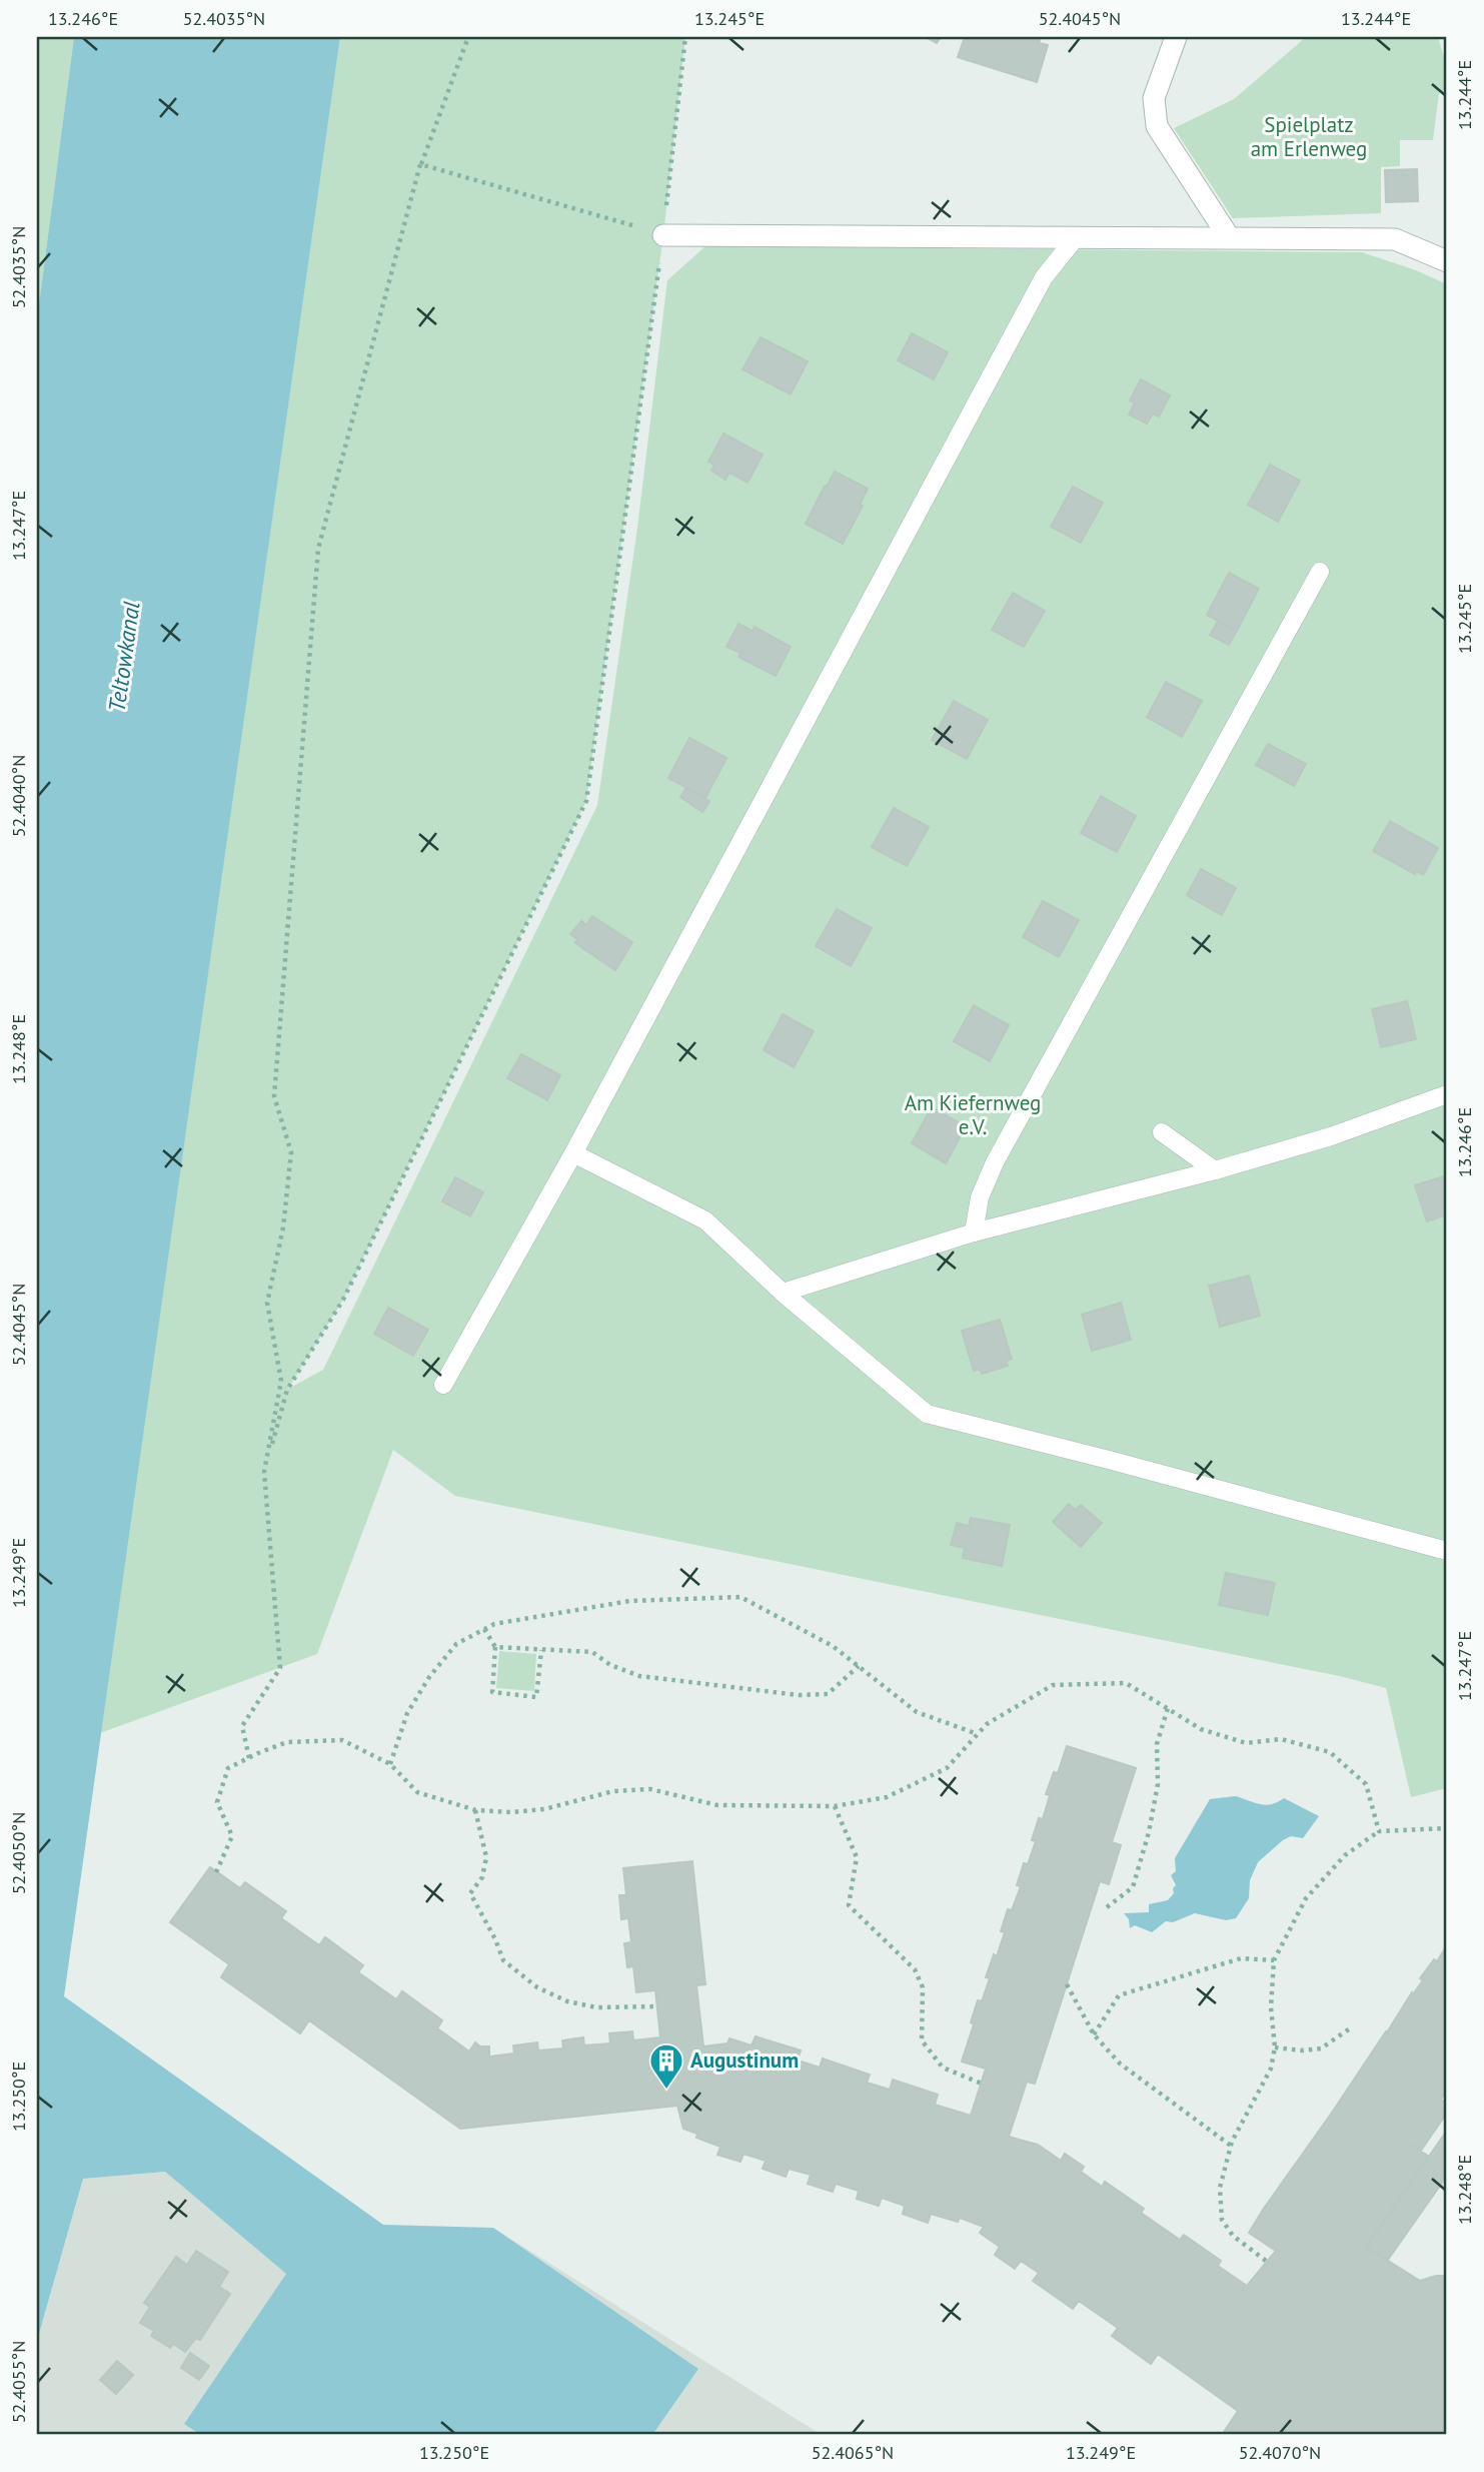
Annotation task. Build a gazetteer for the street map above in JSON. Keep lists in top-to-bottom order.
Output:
{
  "water": ["Teltowkanal"],
  "parks": ["Spielplatz am Erlenweg", "Am Kiefernweg e.V."],
  "places": {
    "building": ["Augustinum"]
  },
  "coordinates": [
    "13.246°E",
    "52.4035°N",
    "13.245°E",
    "52.4045°N",
    "13.244°E",
    "13.247°E",
    "52.4040°N",
    "13.248°E",
    "13.249°E",
    "52.4050°N",
    "13.250°E",
    "52.4055°N",
    "52.4065°N",
    "52.4070°N"
  ]
}
